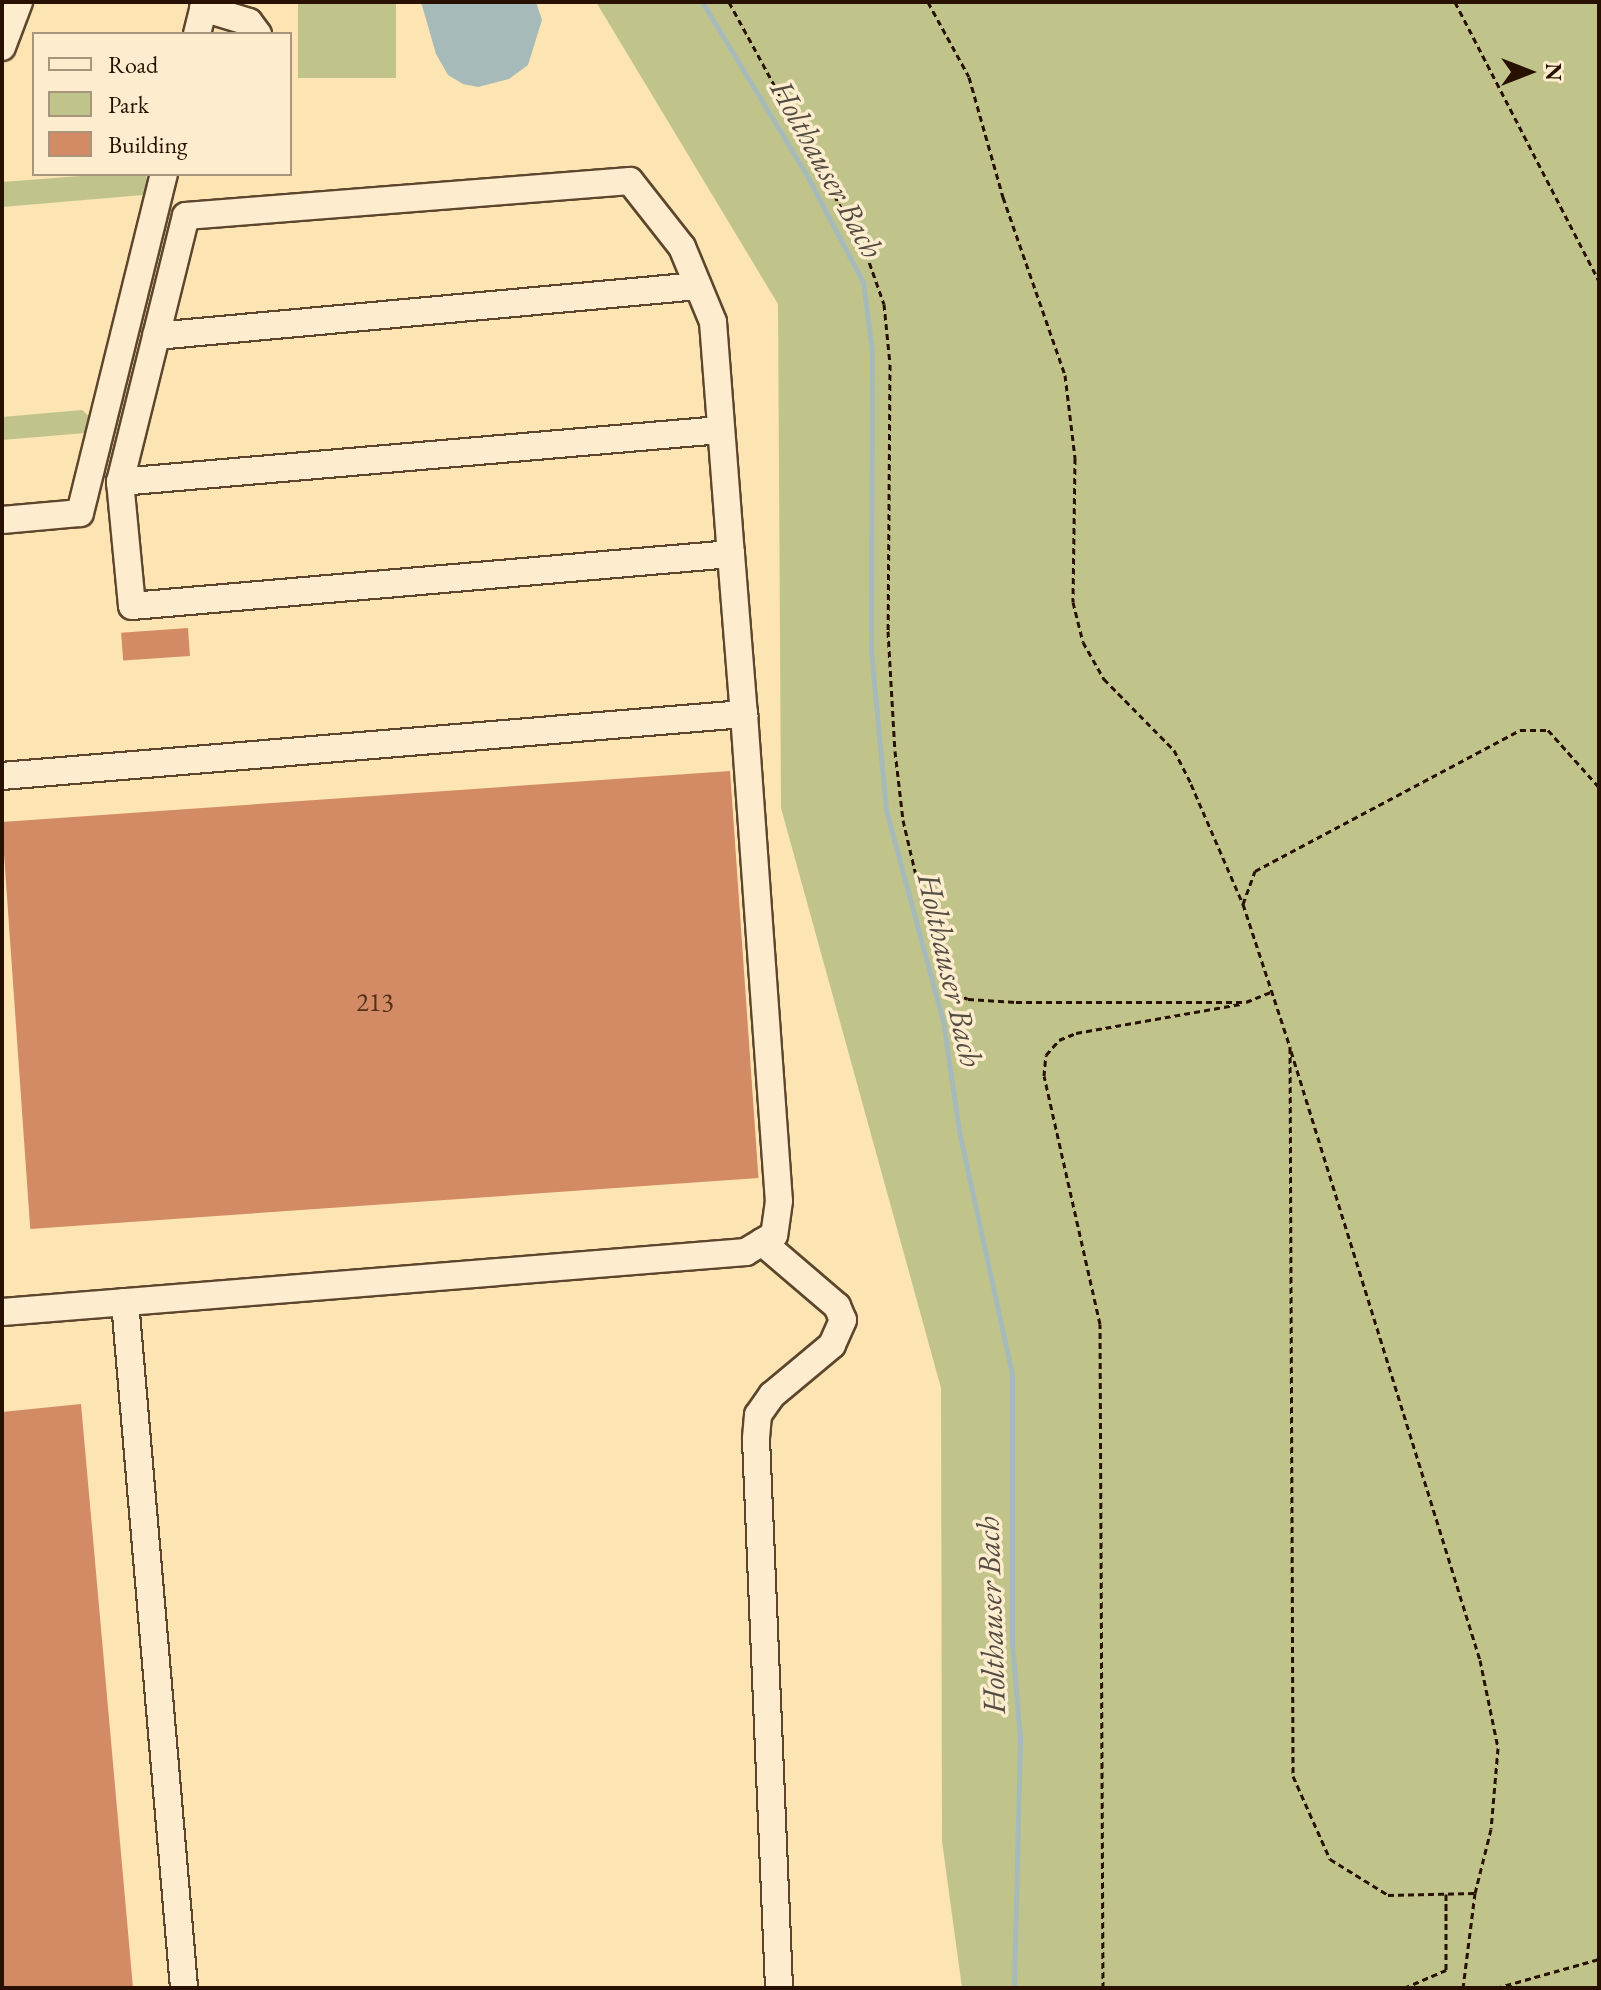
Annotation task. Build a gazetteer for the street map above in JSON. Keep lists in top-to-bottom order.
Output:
{
  "water": ["Holthauser Bach"],
  "house_numbers": ["213"],
  "legend": ["Road", "Park", "Building"],
  "north": "right"
}
